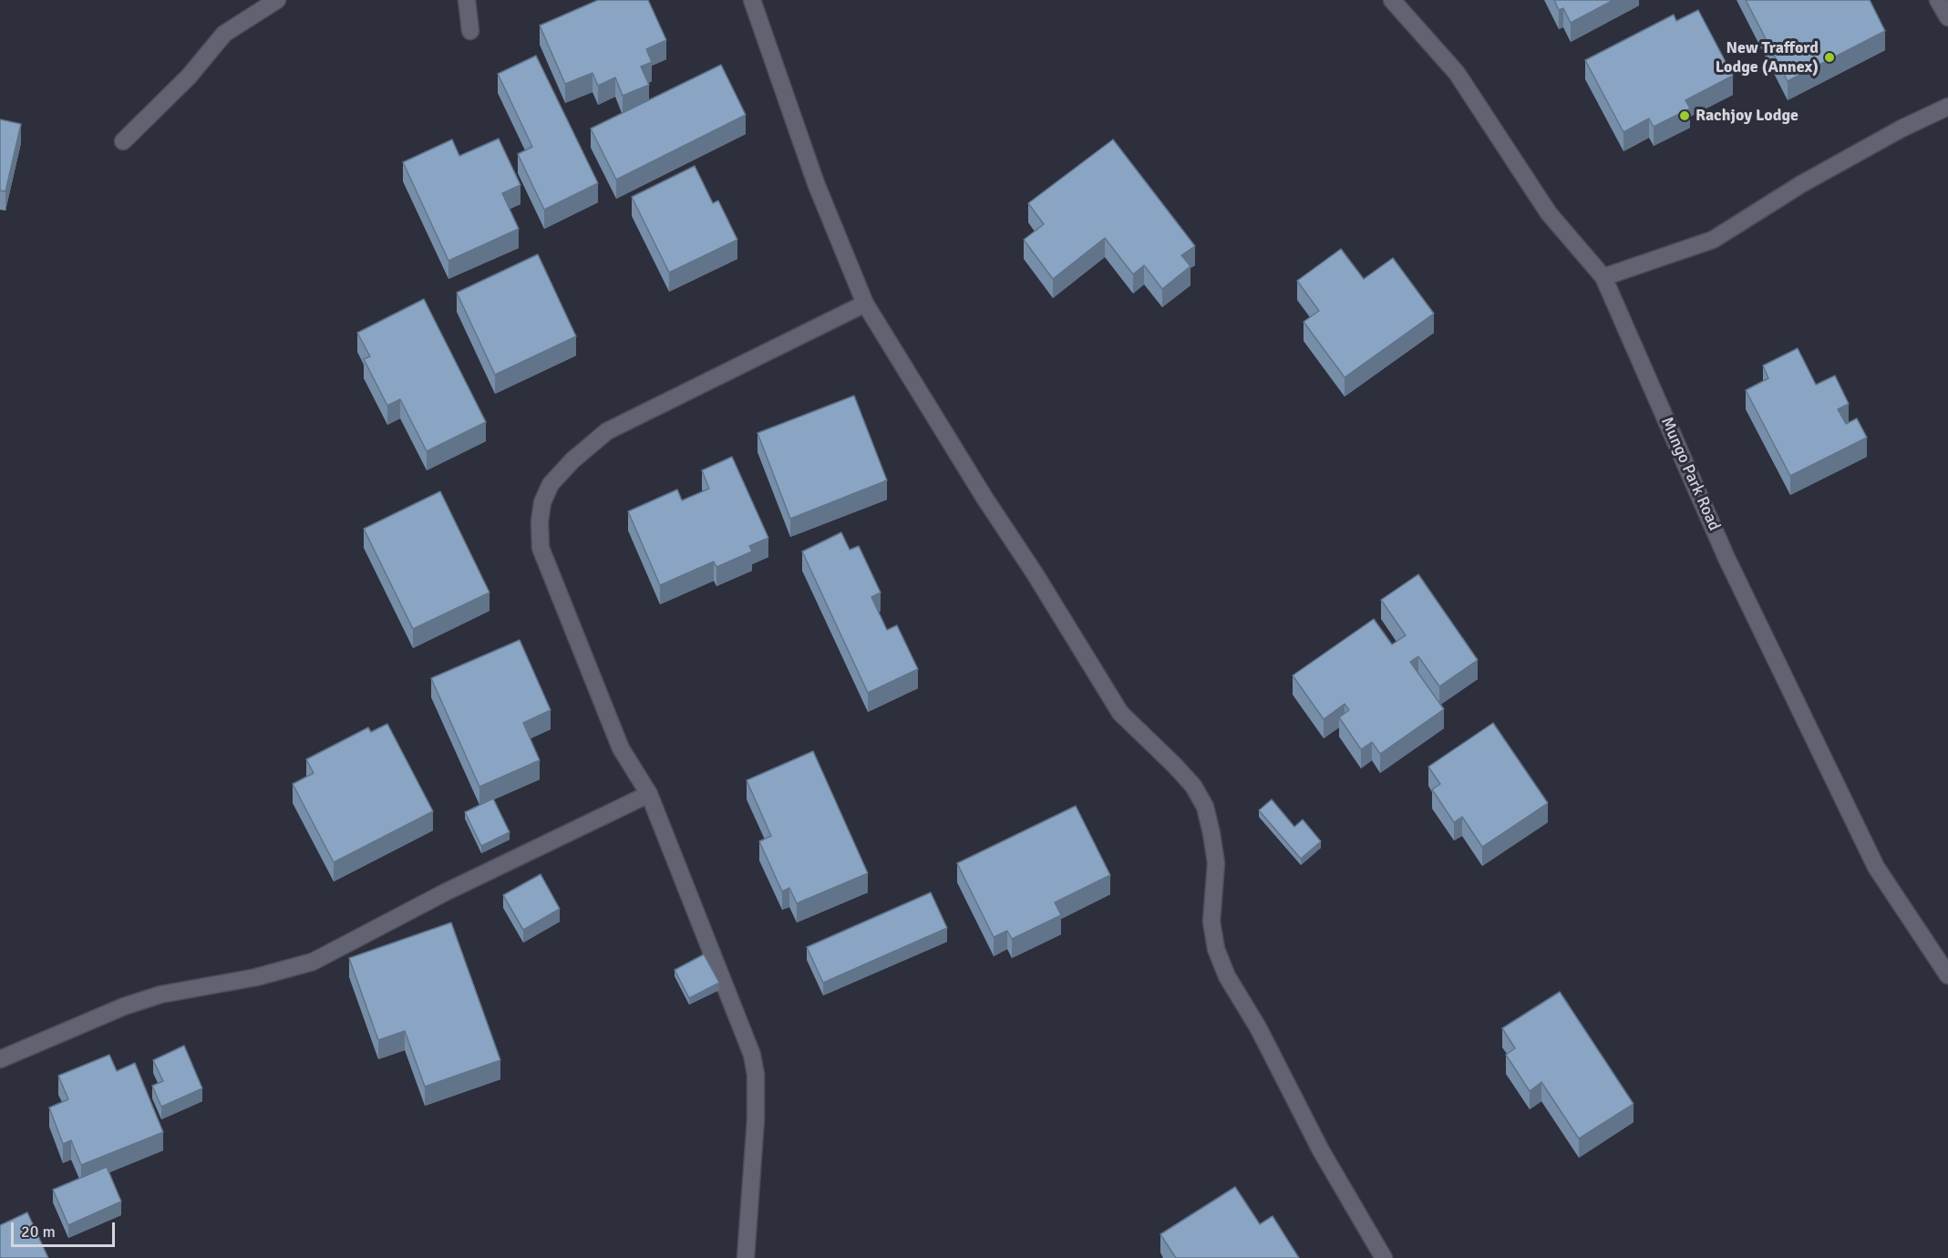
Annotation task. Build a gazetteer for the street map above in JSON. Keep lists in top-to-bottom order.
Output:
{
  "streets": {
    "street": ["Mungo Park Road"]
  },
  "places": ["New Trafford Lodge (Annex)", "Rachjoy Lodge"],
  "scale_bar": "20 m"
}
